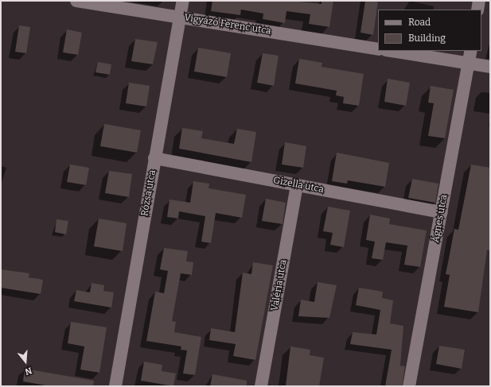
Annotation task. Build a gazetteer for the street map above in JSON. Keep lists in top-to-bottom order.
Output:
{
  "streets": {
    "street": [
      "Vigyázó Ferenc utca",
      "Gizella utca",
      "Rózsa utca",
      "Ágnes utca",
      "Valéria utca"
    ]
  },
  "crossings": [
    ["Vigyázó Ferenc utca", "Rózsa utca"],
    ["Gizella utca", "Rózsa utca"],
    ["Gizella utca", "Ágnes utca"],
    ["Gizella utca", "Valéria utca"]
  ],
  "legend": ["Road", "Building"],
  "north": "bottom"
}
